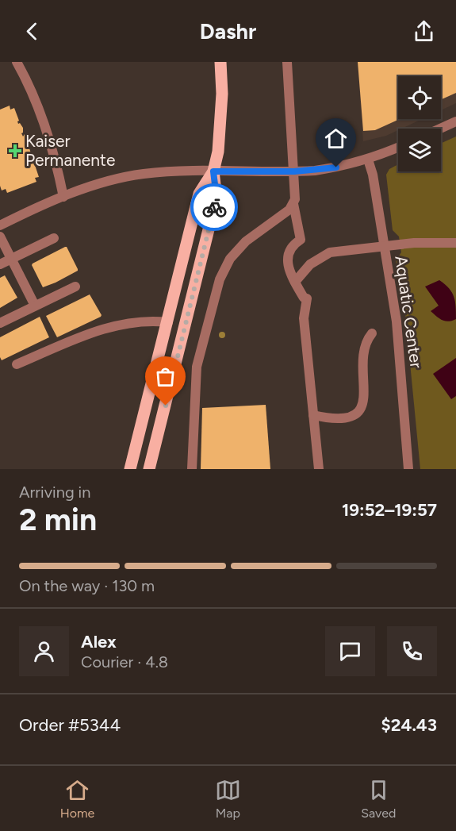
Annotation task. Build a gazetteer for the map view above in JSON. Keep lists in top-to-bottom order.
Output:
{
  "streets": {
    "street": ["Aquatic Center"]
  },
  "places": {
    "health": ["Kaiser Permanente"]
  },
  "page": {
    "header": "Dashr",
    "heading": ["2 min", "Arriving in", "19:52–19:57"],
    "panel": [
      "Alex",
      "Courier · 4.8",
      "Order #5344",
      "$24.43"
    ],
    "bar": "On the way · 130 m",
    "tabs": ["Home", "Map", "Saved"]
  }
}
